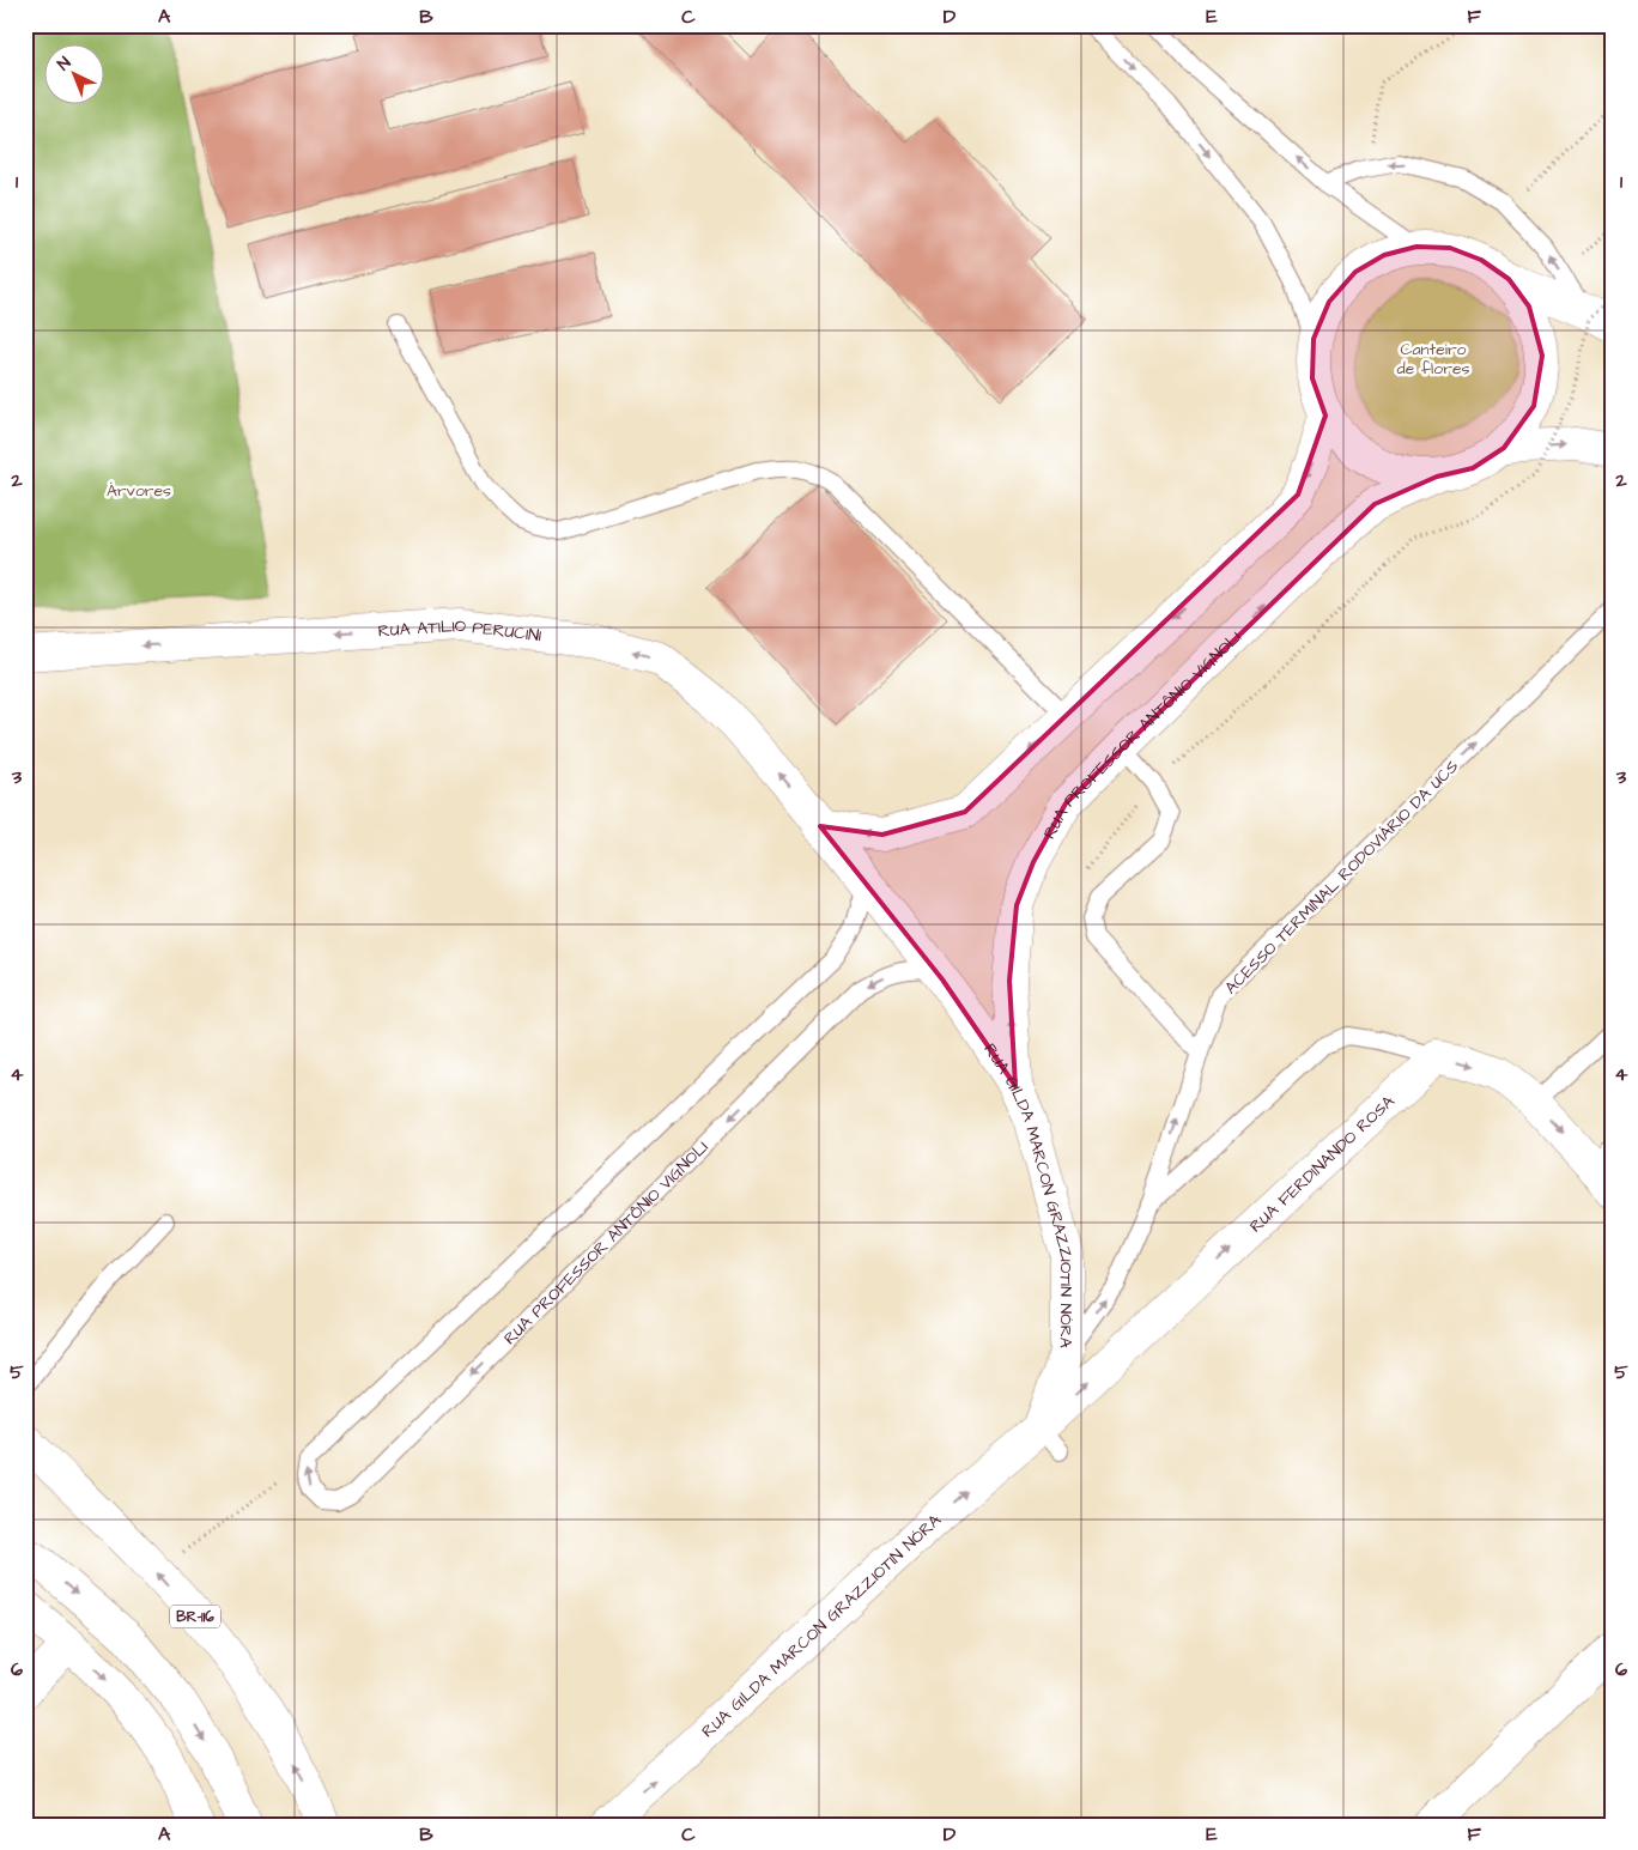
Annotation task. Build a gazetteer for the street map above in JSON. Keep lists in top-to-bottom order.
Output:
{
  "streets": {
    "main road": [
      "RUA ATILIO PERUCINI",
      "RUA PROFESSOR ANTÔNIO VIGNOLI",
      "RUA FERDINANDO ROSA",
      "RUA GILDA MARCON GRAZZIOTIN NÓRA",
      "BR-116"
    ],
    "lane": ["ACESSO TERMINAL RODOVIÁRIO DA UCS"]
  },
  "crossings": [
    ["RUA ATILIO PERUCINI", "RUA GILDA MARCON GRAZZIOTIN NÓRA"],
    ["RUA PROFESSOR ANTÔNIO VIGNOLI", "RUA GILDA MARCON GRAZZIOTIN NÓRA"],
    ["ACESSO TERMINAL RODOVIÁRIO DA UCS", "RUA GILDA MARCON GRAZZIOTIN NÓRA"],
    ["RUA FERDINANDO ROSA", "RUA GILDA MARCON GRAZZIOTIN NÓRA"]
  ],
  "one_way": [
    "RUA ATILIO PERUCINI",
    "ACESSO TERMINAL RODOVIÁRIO DA UCS",
    "RUA FERDINANDO ROSA",
    "RUA GILDA MARCON GRAZZIOTIN NÓRA"
  ],
  "parks": ["Canteiro de flores", "Árvores"],
  "north": "top left",
  "grid": {
    "columns": [
      "A",
      "B",
      "C",
      "D",
      "E",
      "F"
    ],
    "rows": [
      "1",
      "2",
      "3",
      "4",
      "5",
      "6"
    ]
  }
}
